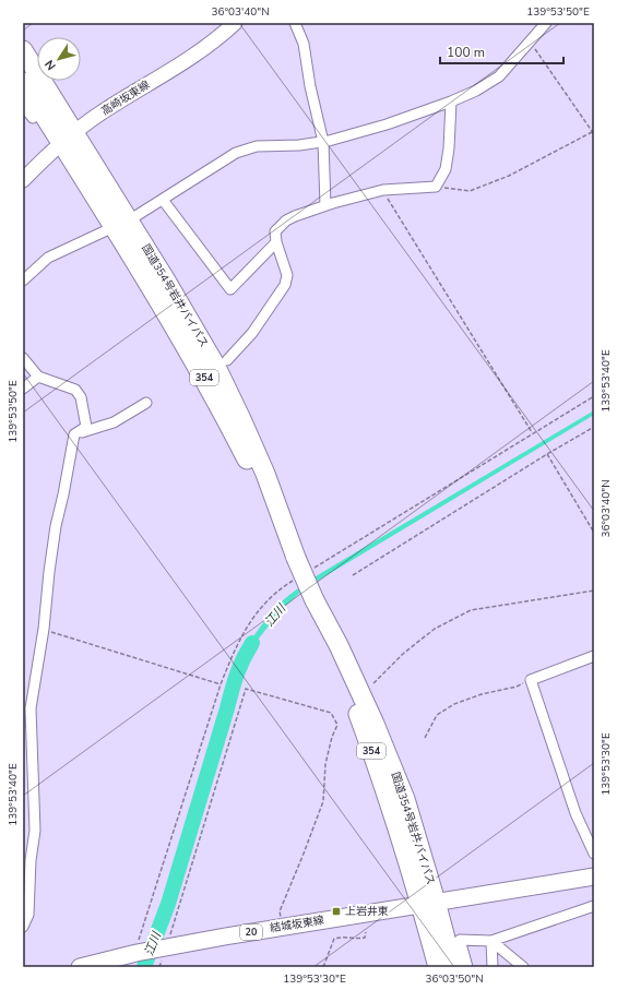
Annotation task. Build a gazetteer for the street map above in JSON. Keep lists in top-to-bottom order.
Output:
{
  "streets": {
    "highway": ["国道354号岩井バイパス", "354"],
    "main road": ["高崎坂東線", "結城坂東線", "20"]
  },
  "crossings": [
    ["高崎坂東線", "国道354号岩井バイパス"],
    ["国道354号岩井バイパス", "結城坂東線"]
  ],
  "water": ["江川"],
  "places": {
    "transit": ["上岩井東"]
  },
  "scale_bar": "100 m",
  "north": "bottom left",
  "coordinates": [
    "36°03'40\"N",
    "139°53'50\"E",
    "139°53'40\"E",
    "139°53'30\"E",
    "36°03'50\"N"
  ]
}
